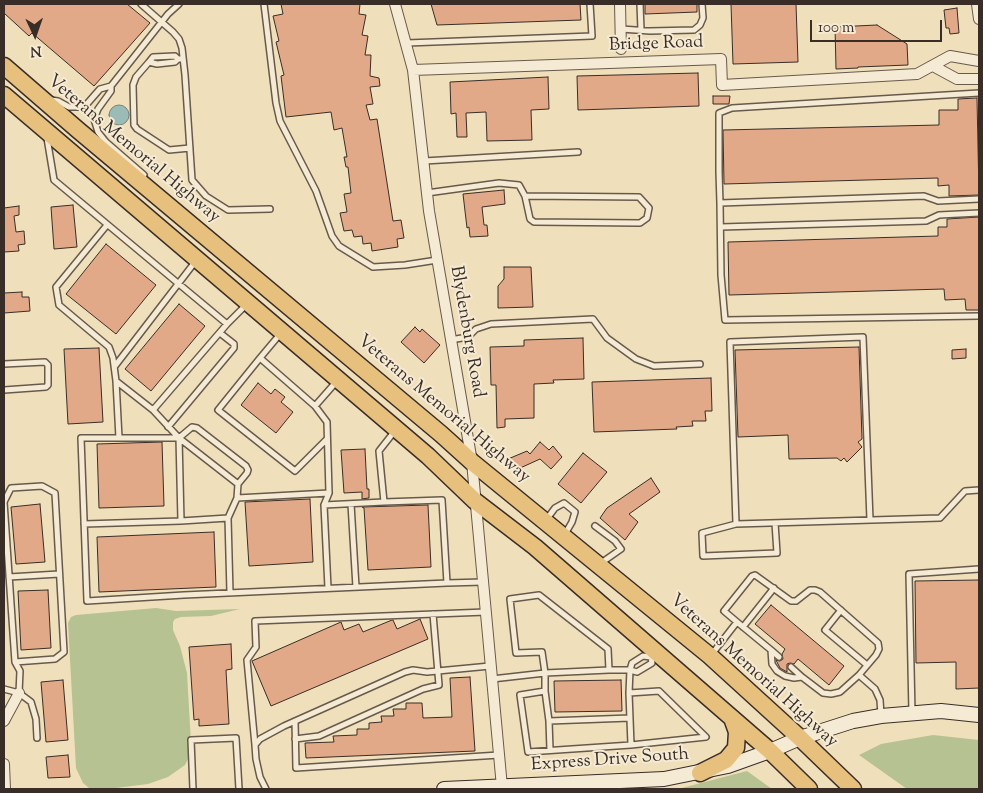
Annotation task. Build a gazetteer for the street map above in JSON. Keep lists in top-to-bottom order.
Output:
{
  "streets": {
    "highway": ["Veterans Memorial Highway"],
    "main road": ["Express Drive South"],
    "street": ["Bridge Road", "Blydenburg Road"]
  },
  "crossings": [
    ["Bridge Road", "Blydenburg Road"],
    ["Veterans Memorial Highway", "Blydenburg Road"],
    ["Veterans Memorial Highway", "Express Drive South"],
    ["Blydenburg Road", "Express Drive South"]
  ],
  "scale_bar": "100 m",
  "north": "bottom"
}
